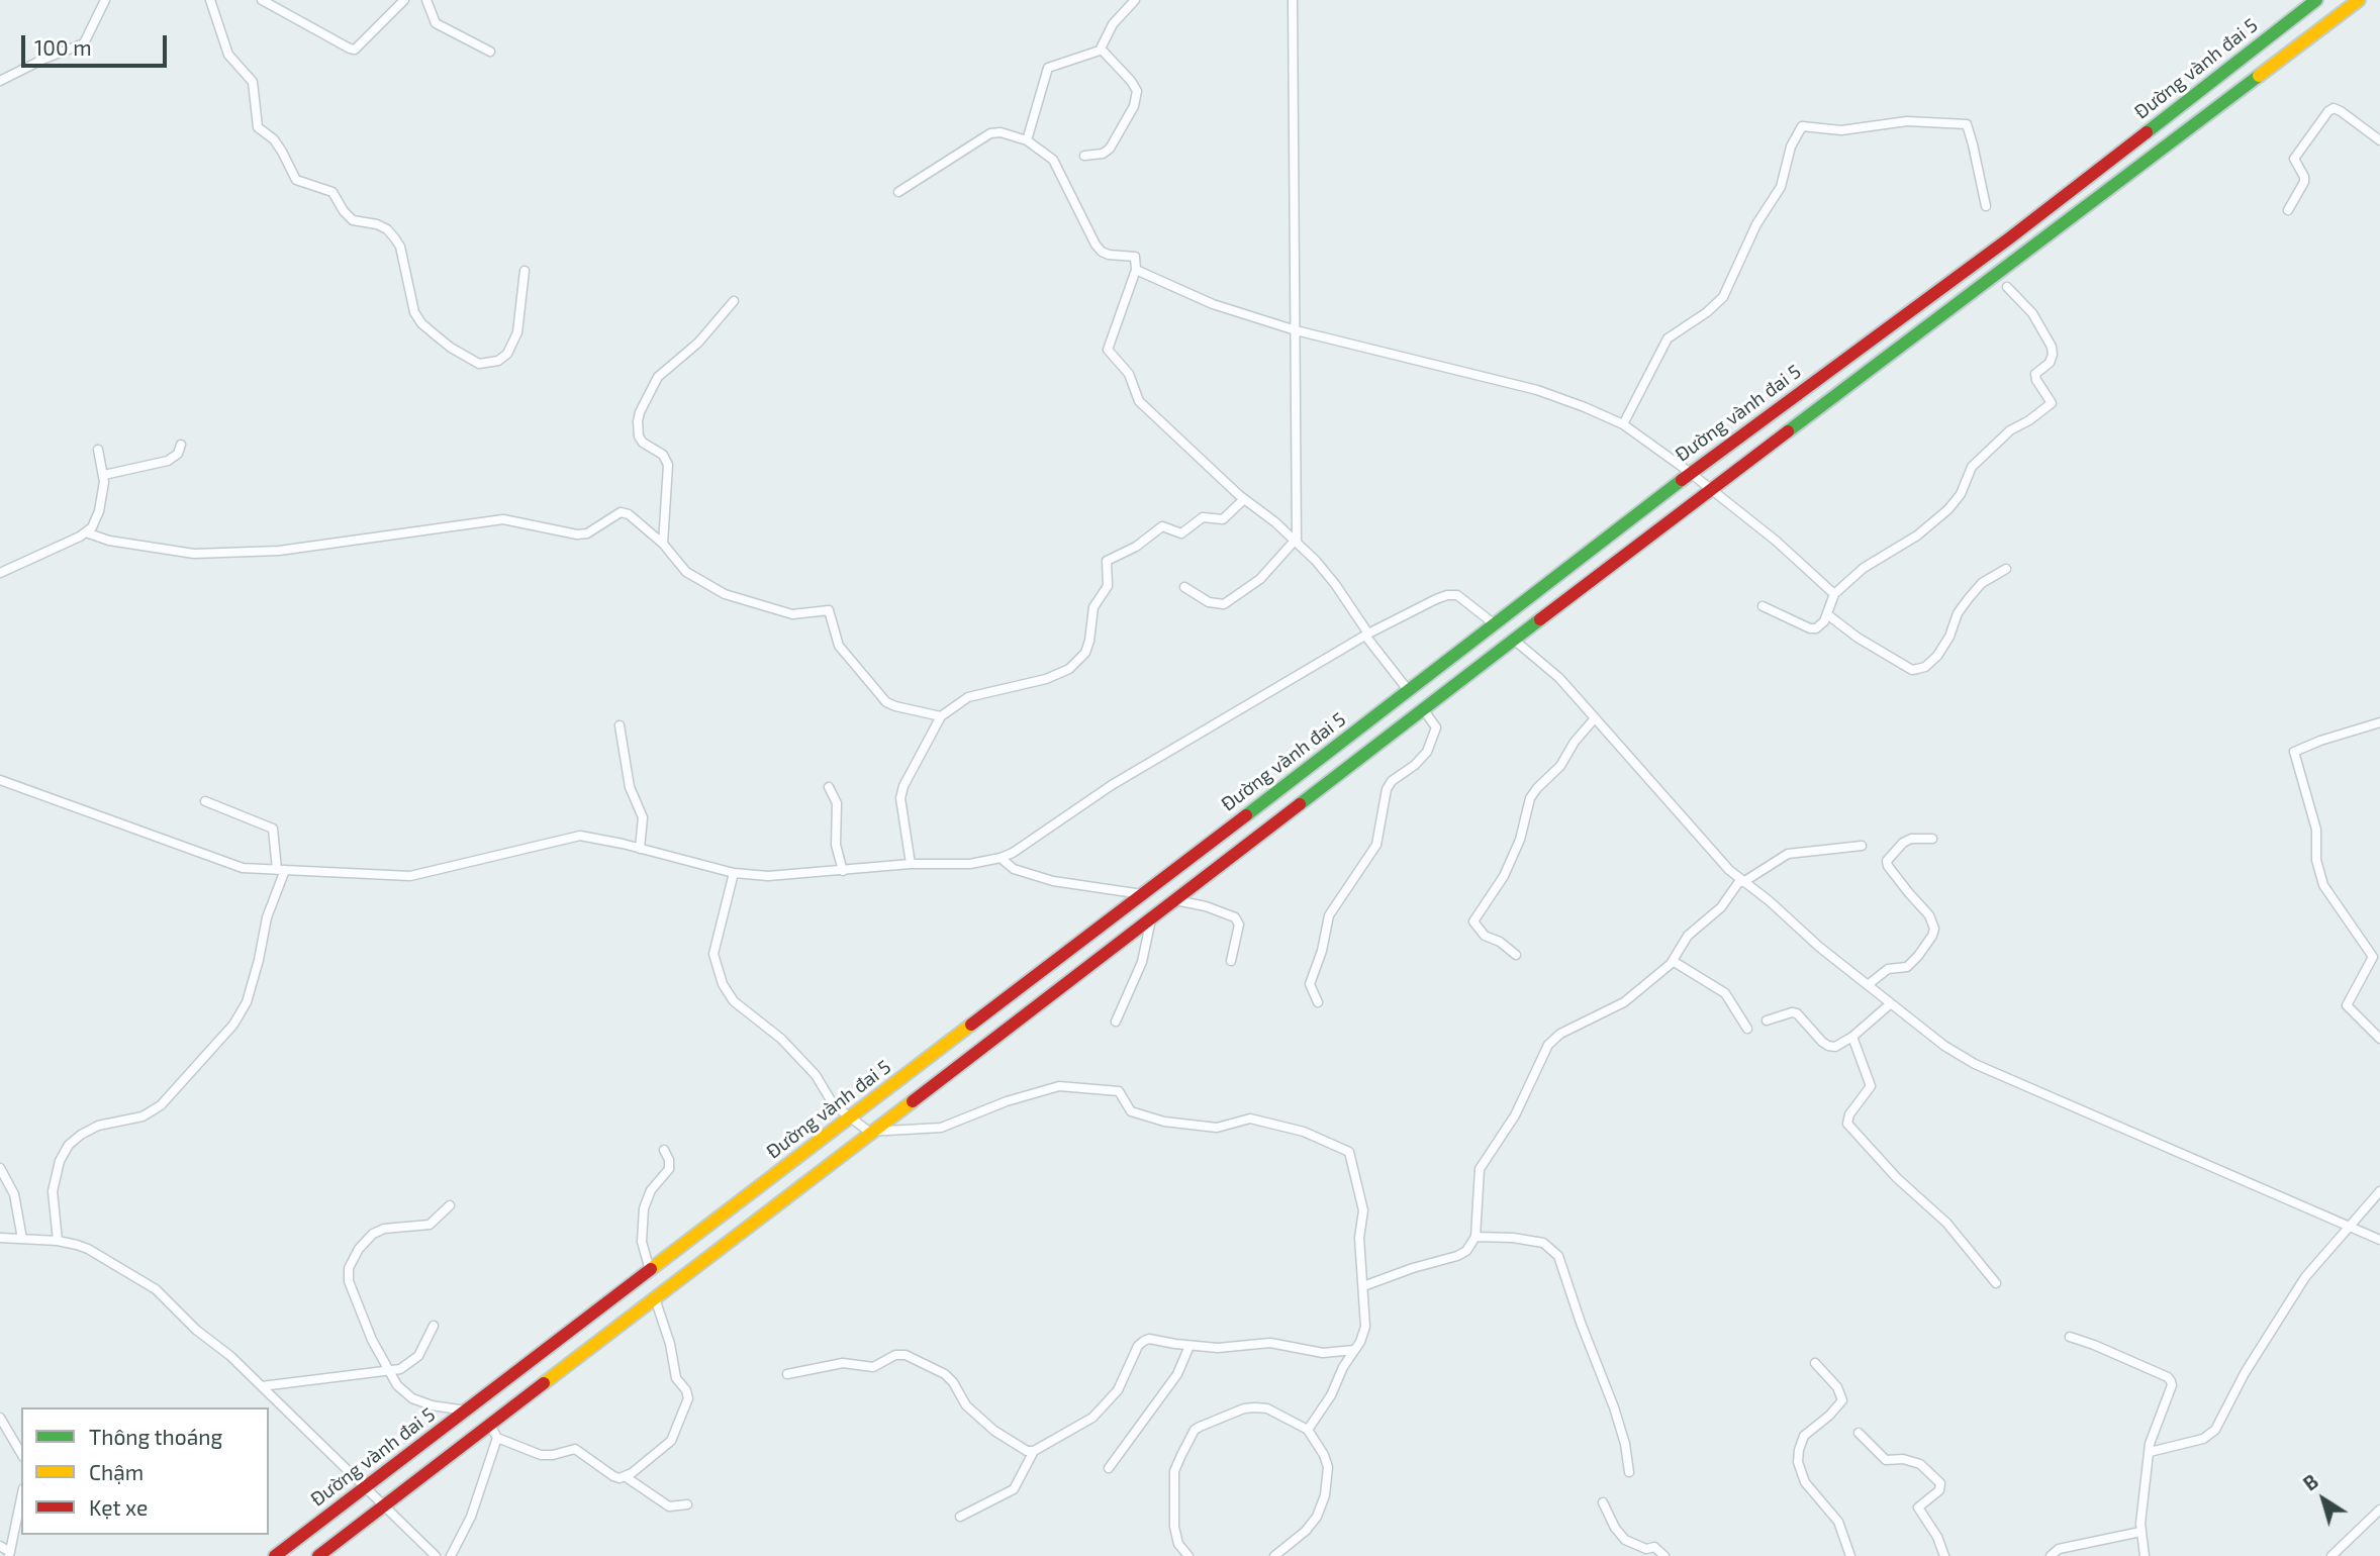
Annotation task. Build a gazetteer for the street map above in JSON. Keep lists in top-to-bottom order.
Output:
{
  "streets": {
    "main road": ["Đường vành đai 5"]
  },
  "legend": ["Thông thoáng", "Chậm", "Kẹt xe"],
  "scale_bar": "100 m",
  "north": "top left"
}
